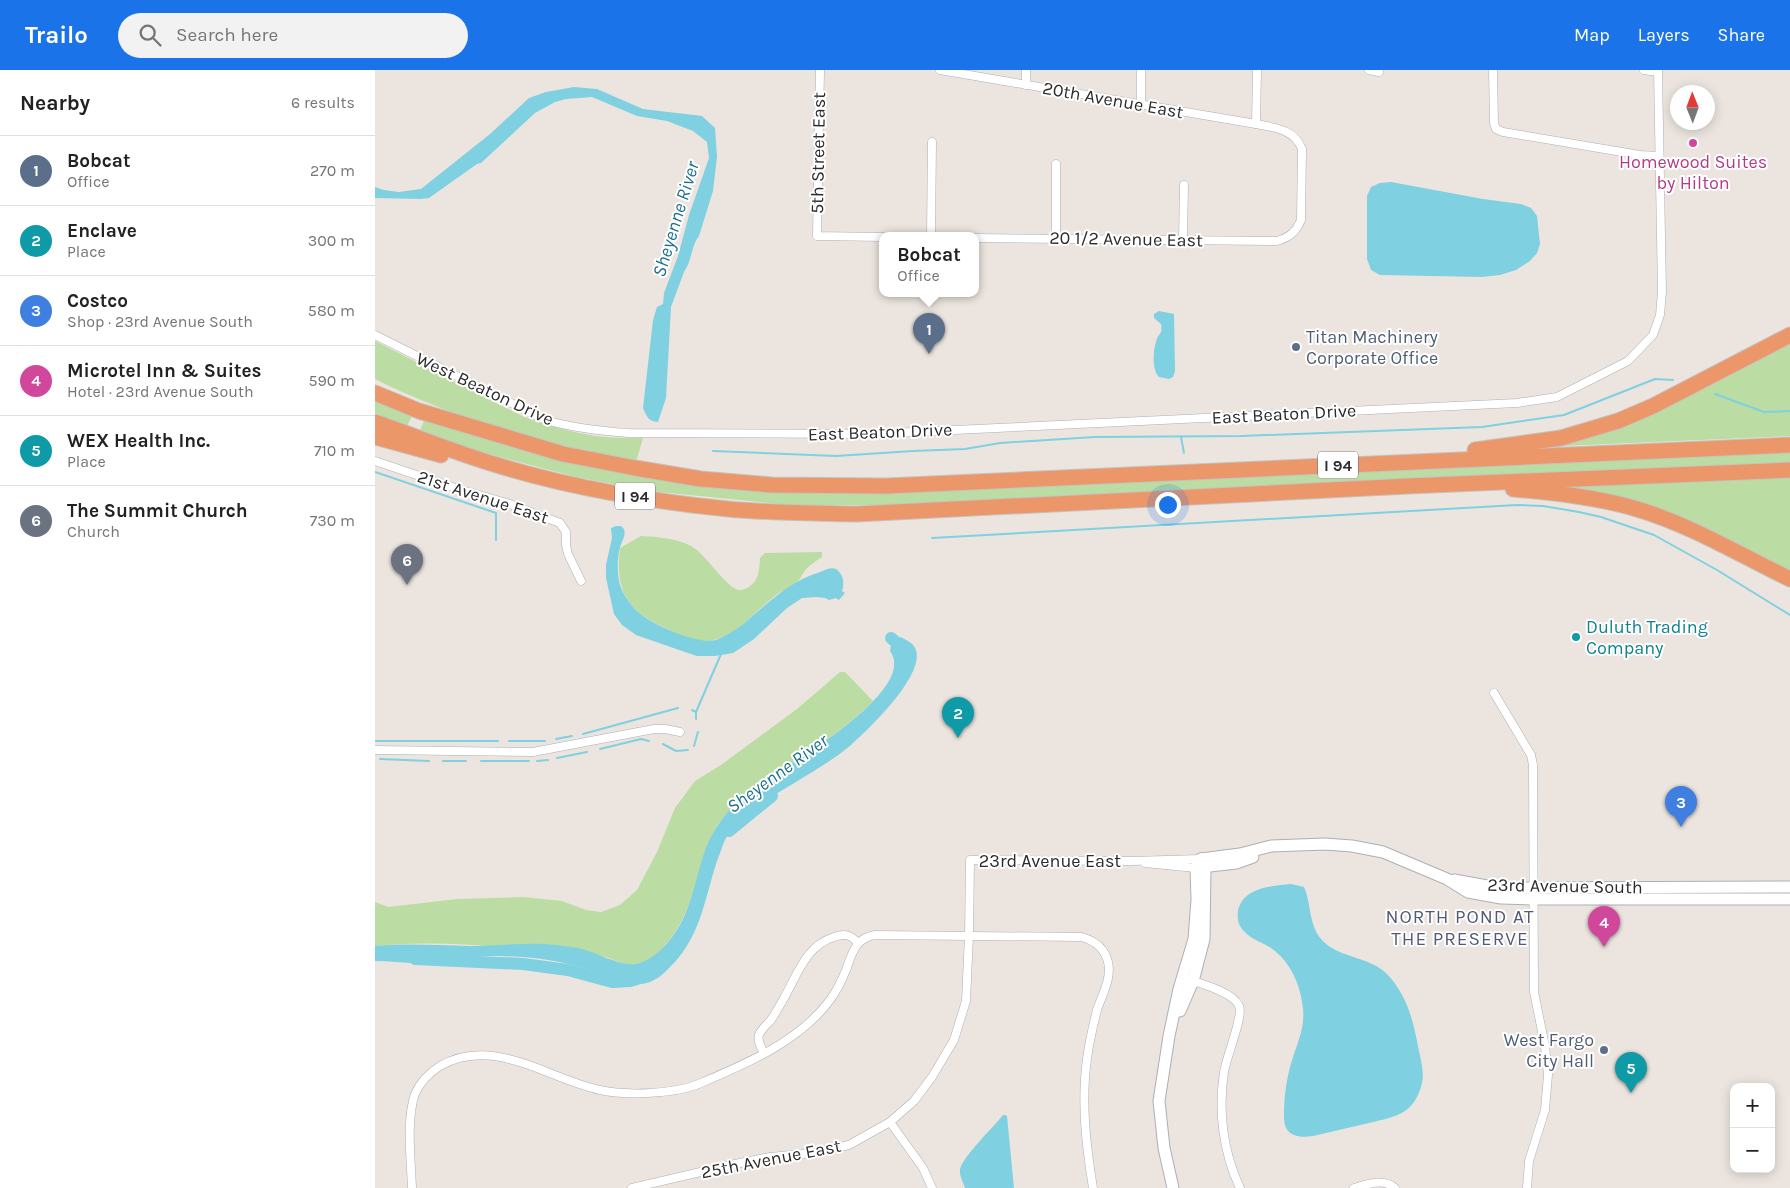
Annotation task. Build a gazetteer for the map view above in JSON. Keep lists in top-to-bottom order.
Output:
{
  "streets": {
    "highway": ["I 94"],
    "street": [
      "20th Avenue East",
      "5th Street East",
      "20 1/2 Avenue East",
      "West Beaton Drive",
      "East Beaton Drive",
      "21st Avenue East",
      "23rd Avenue East",
      "23rd Avenue South",
      "25th Avenue East"
    ]
  },
  "crossings": [
    ["20th Avenue East", "20 1/2 Avenue East"],
    ["West Beaton Drive", "East Beaton Drive"],
    ["23rd Avenue East", "23rd Avenue South"],
    ["23rd Avenue East", "25th Avenue East"]
  ],
  "districts": ["NORTH POND AT THE PRESERVE"],
  "water": ["Sheyenne River"],
  "places": [
    "Homewood Suites by Hilton",
    "Titan Machinery Corporate Office",
    "Duluth Trading Company",
    "West Fargo City Hall"
  ],
  "north": "top",
  "page": {
    "header": "Trailo",
    "search": "Search here",
    "nav": ["Map", "Layers", "Share"],
    "heading": ["Nearby", "6 results"],
    "list": [
      {
        "mark": "1",
        "name": "Bobcat",
        "note": "Office",
        "value": "270 m"
      },
      {
        "mark": "2",
        "name": "Enclave",
        "note": "Place",
        "value": "300 m"
      },
      {
        "mark": "3",
        "name": "Costco",
        "note": "Shop · 23rd Avenue South",
        "value": "580 m"
      },
      {
        "mark": "4",
        "name": "Microtel Inn & Suites",
        "note": "Hotel · 23rd Avenue South",
        "value": "590 m"
      },
      {
        "mark": "5",
        "name": "WEX Health Inc.",
        "note": "Place",
        "value": "710 m"
      },
      {
        "mark": "6",
        "name": "The Summit Church",
        "note": "Church",
        "value": "730 m"
      }
    ],
    "popup": ["Bobcat", "Office"],
    "pins": [
      "1",
      "6",
      "2",
      "3",
      "4",
      "5"
    ],
    "map_buttons": ["+", "−"]
  }
}
